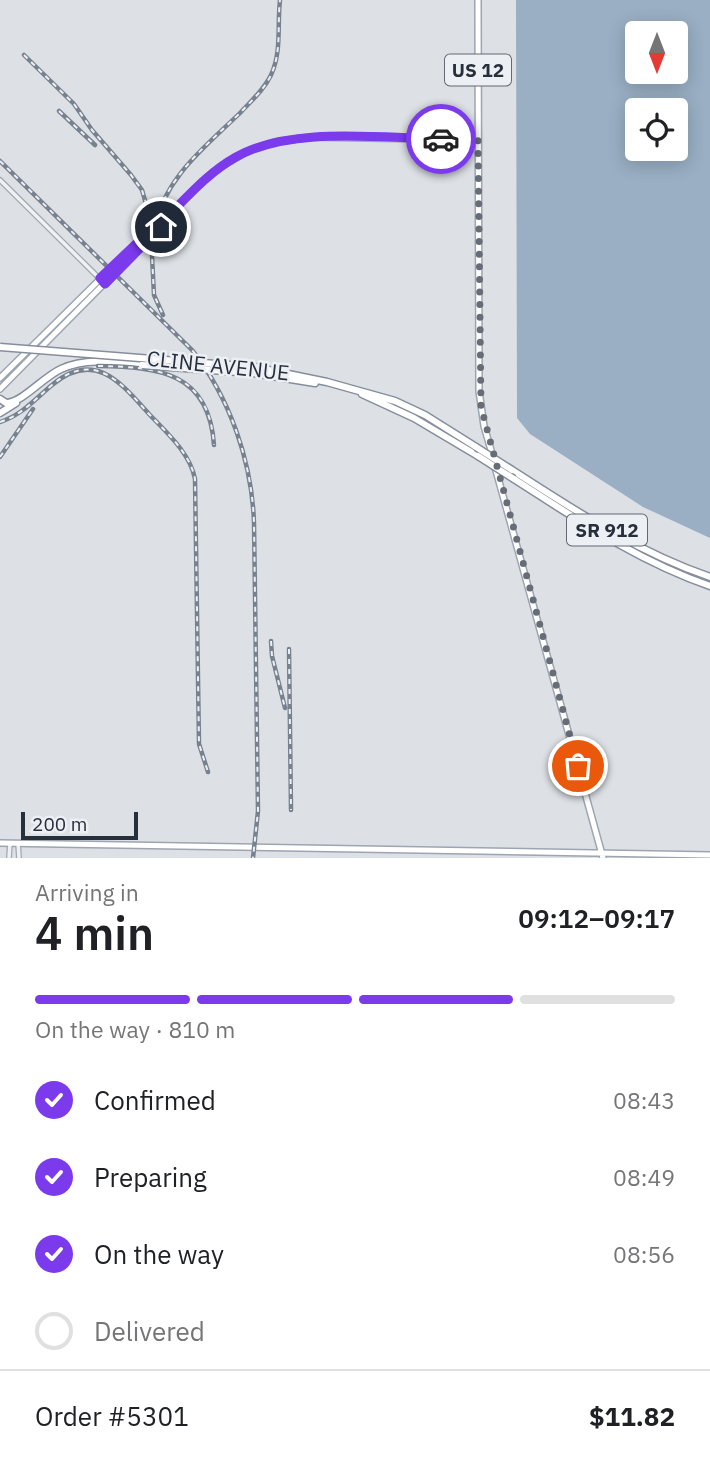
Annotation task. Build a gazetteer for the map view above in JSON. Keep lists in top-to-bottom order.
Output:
{
  "streets": {
    "highway": ["CLINE AVENUE", "SR 912"],
    "main road": ["US 12"]
  },
  "scale_bar": "200 m",
  "north": "bottom",
  "page": {
    "scale": "200 m",
    "heading": ["4 min", "Arriving in", "09:12–09:17"],
    "panel": ["Order #5301", "$11.82"],
    "bar": "On the way · 810 m",
    "list": [
      ["Confirmed", "08:43"],
      ["Preparing", "08:49"],
      ["On the way", "08:56"],
      "Delivered"
    ]
  }
}
